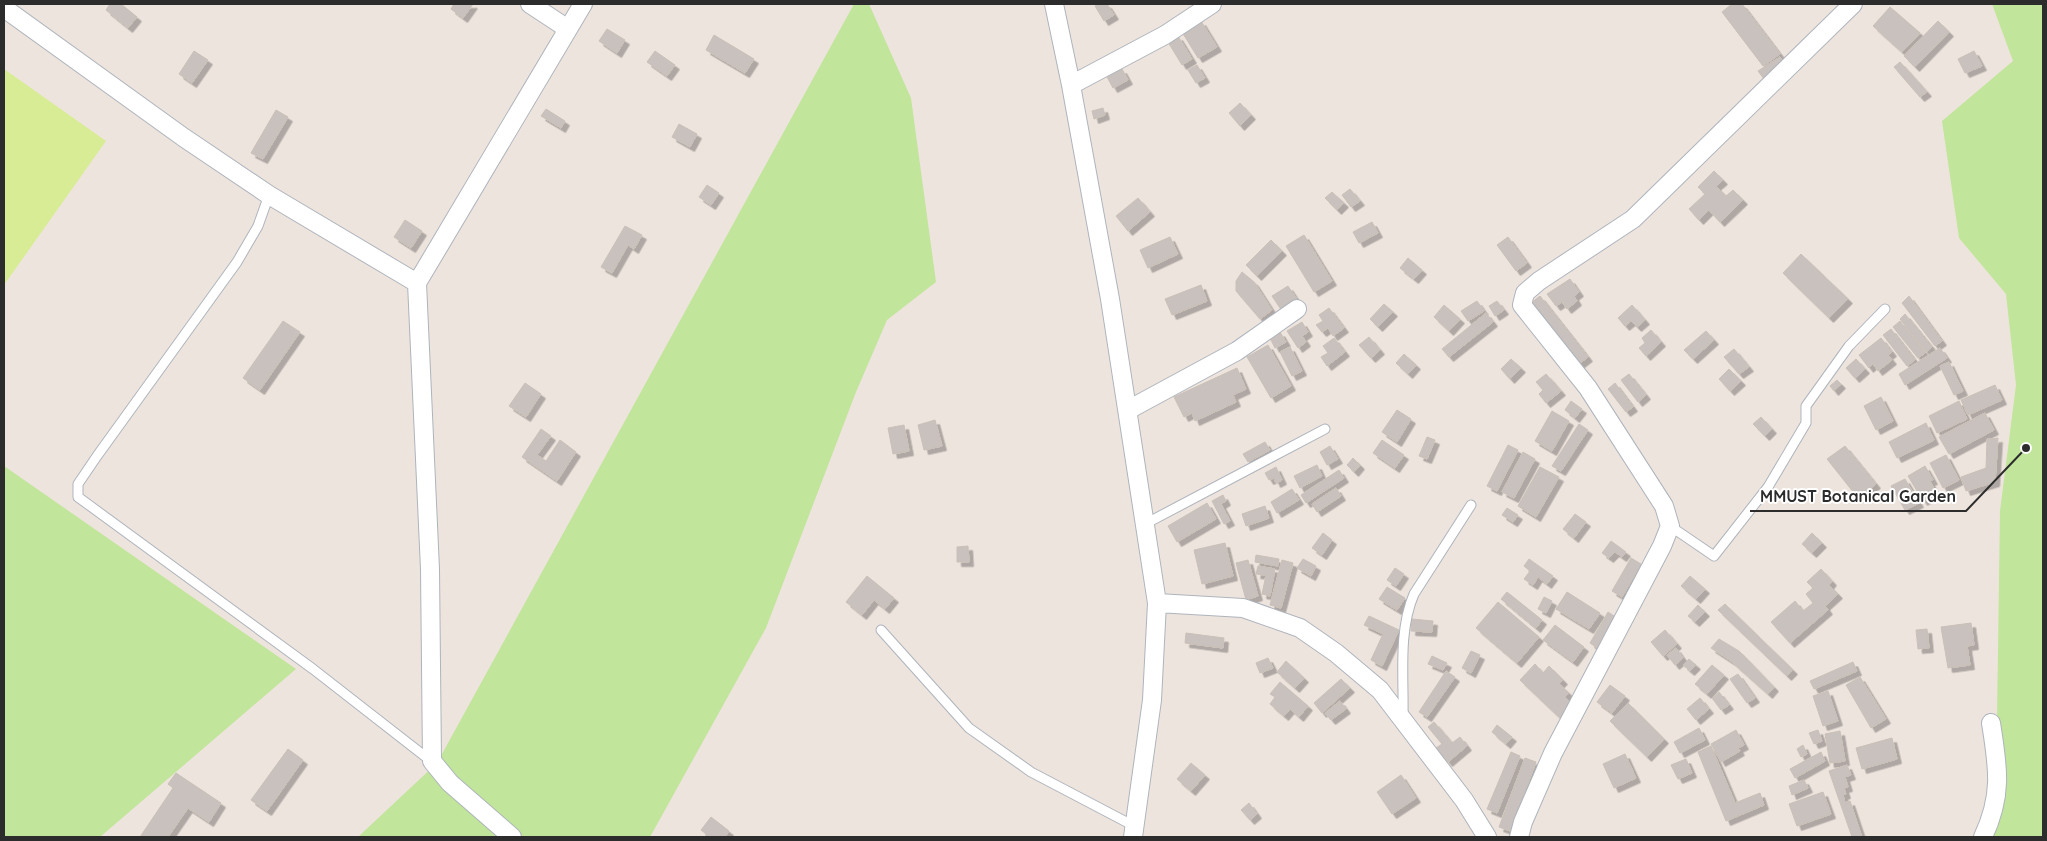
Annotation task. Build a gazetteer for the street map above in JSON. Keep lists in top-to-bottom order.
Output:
{
  "places": ["MMUST Botanical Garden"]
}
